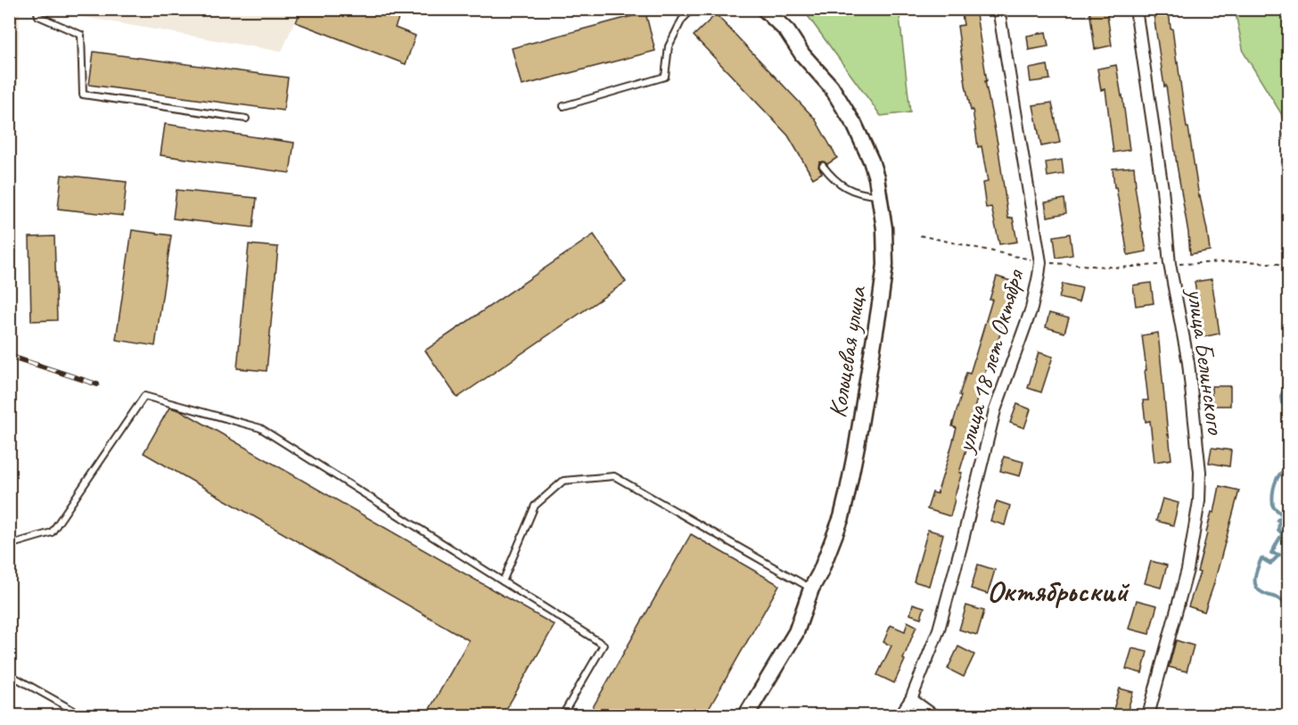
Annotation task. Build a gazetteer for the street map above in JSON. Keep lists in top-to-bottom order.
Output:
{
  "streets": {
    "street": ["Кольцевая улица", "улица 18 лет Октября", "улица Белинского"]
  },
  "districts": ["Октябрьский"]
}
